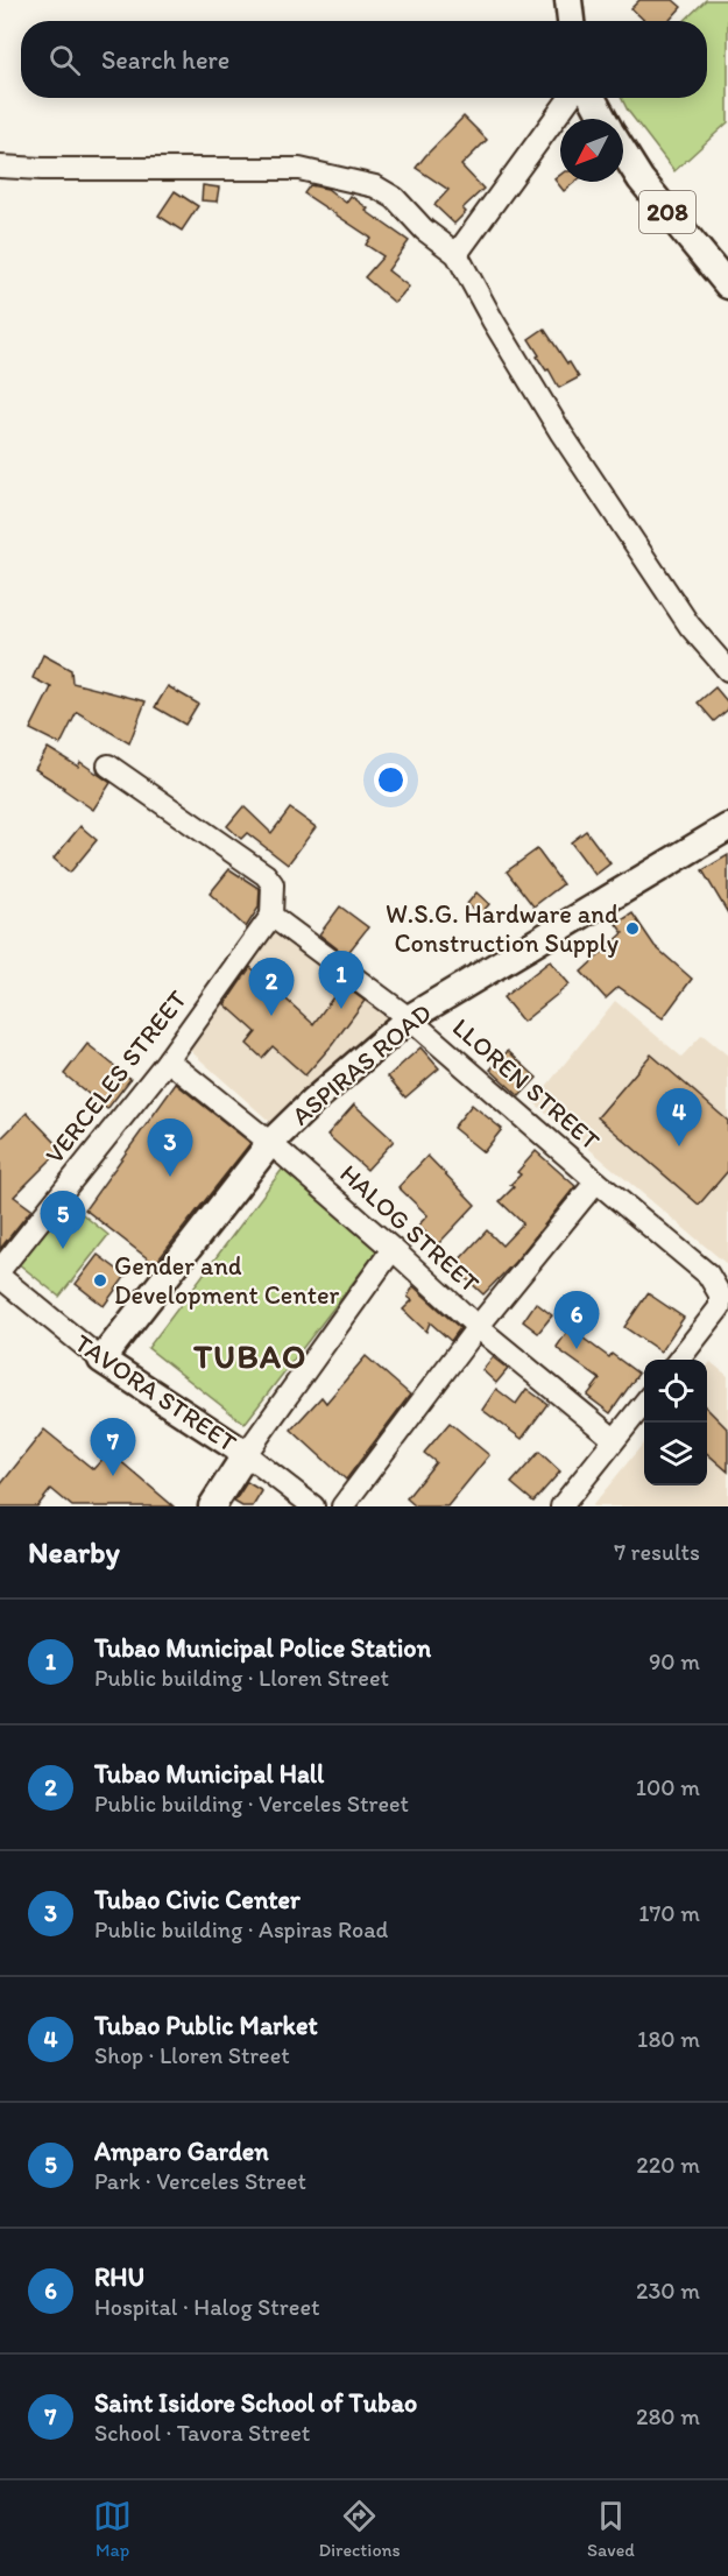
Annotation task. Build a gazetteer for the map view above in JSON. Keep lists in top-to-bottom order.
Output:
{
  "streets": {
    "main road": ["208", "ASPIRAS ROAD", "TAVORA STREET"],
    "street": ["VERCELES STREET", "LLOREN STREET", "HALOG STREET"]
  },
  "crossings": [
    ["ASPIRAS ROAD", "LLOREN STREET"],
    ["ASPIRAS ROAD", "HALOG STREET"],
    ["ASPIRAS ROAD", "TAVORA STREET"],
    ["VERCELES STREET", "LLOREN STREET"],
    ["VERCELES STREET", "HALOG STREET"]
  ],
  "districts": ["TUBAO"],
  "places": ["W.S.G. Hardware and Construction Supply", "Gender and Development Center"],
  "north": "bottom left",
  "page": {
    "search": "Search here",
    "pins": [
      "1",
      "2",
      "4",
      "3",
      "5",
      "6",
      "7"
    ],
    "heading": ["Nearby", "7 results"],
    "list": [
      {
        "mark": "1",
        "name": "Tubao Municipal Police Station",
        "note": "Public building · Lloren Street",
        "value": "90 m"
      },
      {
        "mark": "2",
        "name": "Tubao Municipal Hall",
        "note": "Public building · Verceles Street",
        "value": "100 m"
      },
      {
        "mark": "3",
        "name": "Tubao Civic Center",
        "note": "Public building · Aspiras Road",
        "value": "170 m"
      },
      {
        "mark": "4",
        "name": "Tubao Public Market",
        "note": "Shop · Lloren Street",
        "value": "180 m"
      },
      {
        "mark": "5",
        "name": "Amparo Garden",
        "note": "Park · Verceles Street",
        "value": "220 m"
      },
      {
        "mark": "6",
        "name": "RHU",
        "note": "Hospital · Halog Street",
        "value": "230 m"
      },
      {
        "mark": "7",
        "name": "Saint Isidore School of Tubao",
        "note": "School · Tavora Street",
        "value": "280 m"
      }
    ],
    "nav": ["Map", "Directions", "Saved"]
  }
}
